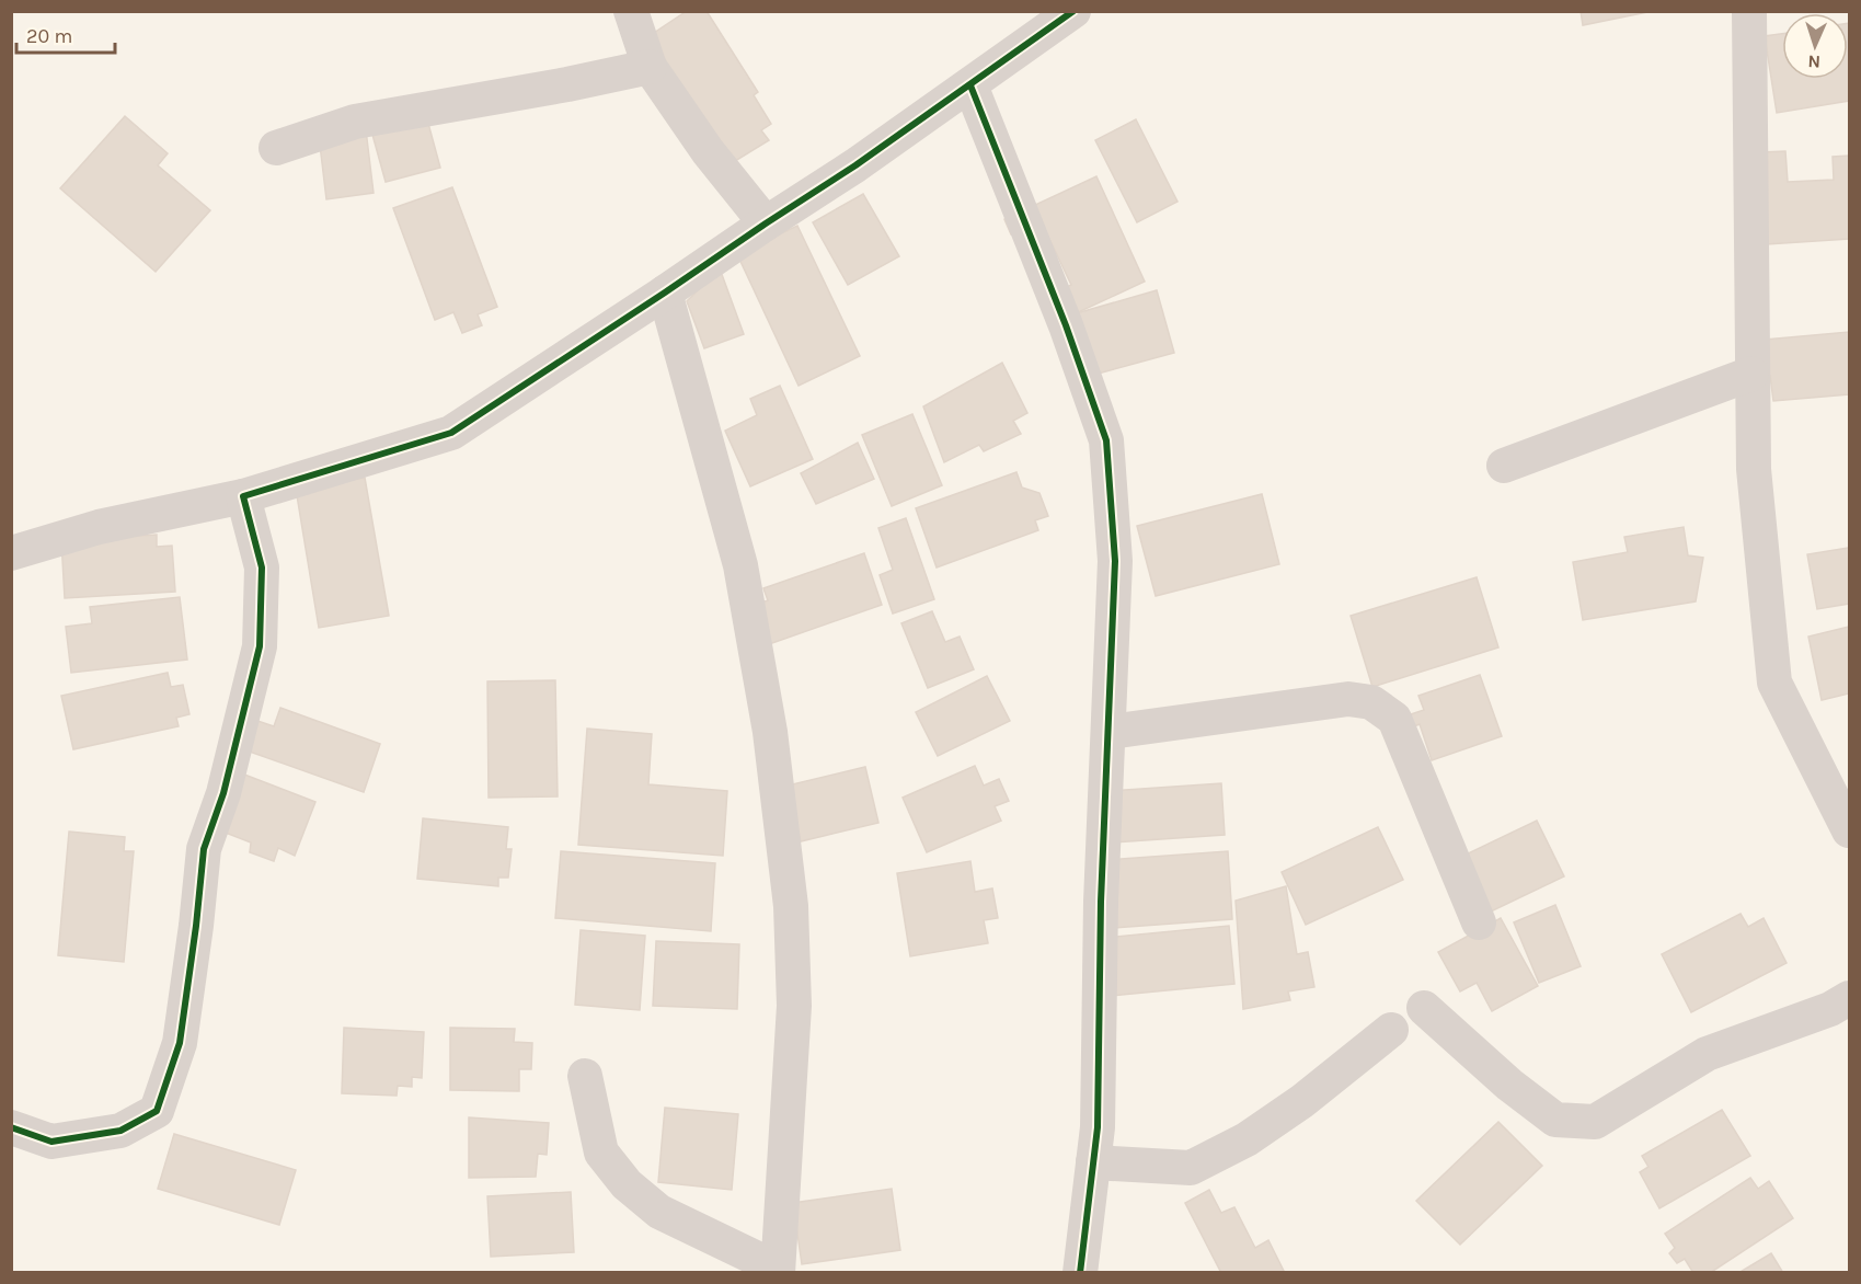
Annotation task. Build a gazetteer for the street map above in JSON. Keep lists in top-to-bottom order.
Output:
{
  "scale_bar": "20 m",
  "north": "bottom"
}
